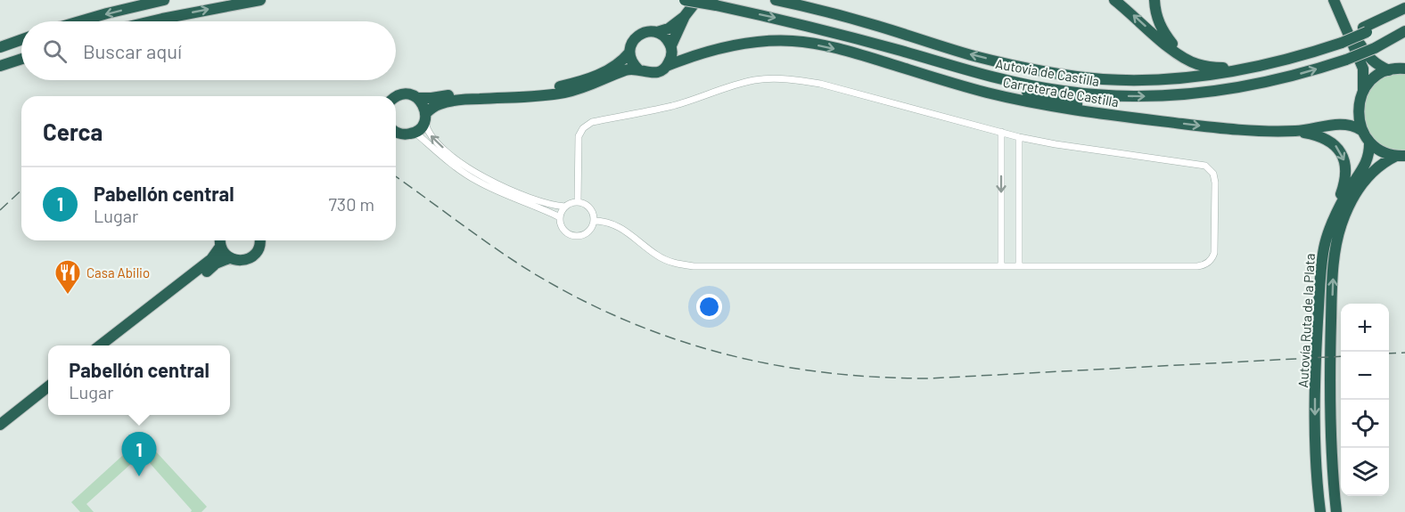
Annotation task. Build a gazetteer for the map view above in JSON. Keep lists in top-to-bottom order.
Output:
{
  "streets": {
    "highway": ["Autovía de Castilla", "Carretera de Castilla", "Autovía Ruta de la Plata"]
  },
  "places": {
    "restaurant": ["Casa Abilio"]
  },
  "page": {
    "search": "Buscar aquí",
    "heading": "Cerca",
    "list": [
      {
        "mark": "1",
        "name": "Pabellón central",
        "note": "Lugar",
        "value": "730 m"
      }
    ],
    "map_buttons": ["+", "−"],
    "popup": ["Pabellón central", "Lugar"],
    "pins": "1"
  }
}
